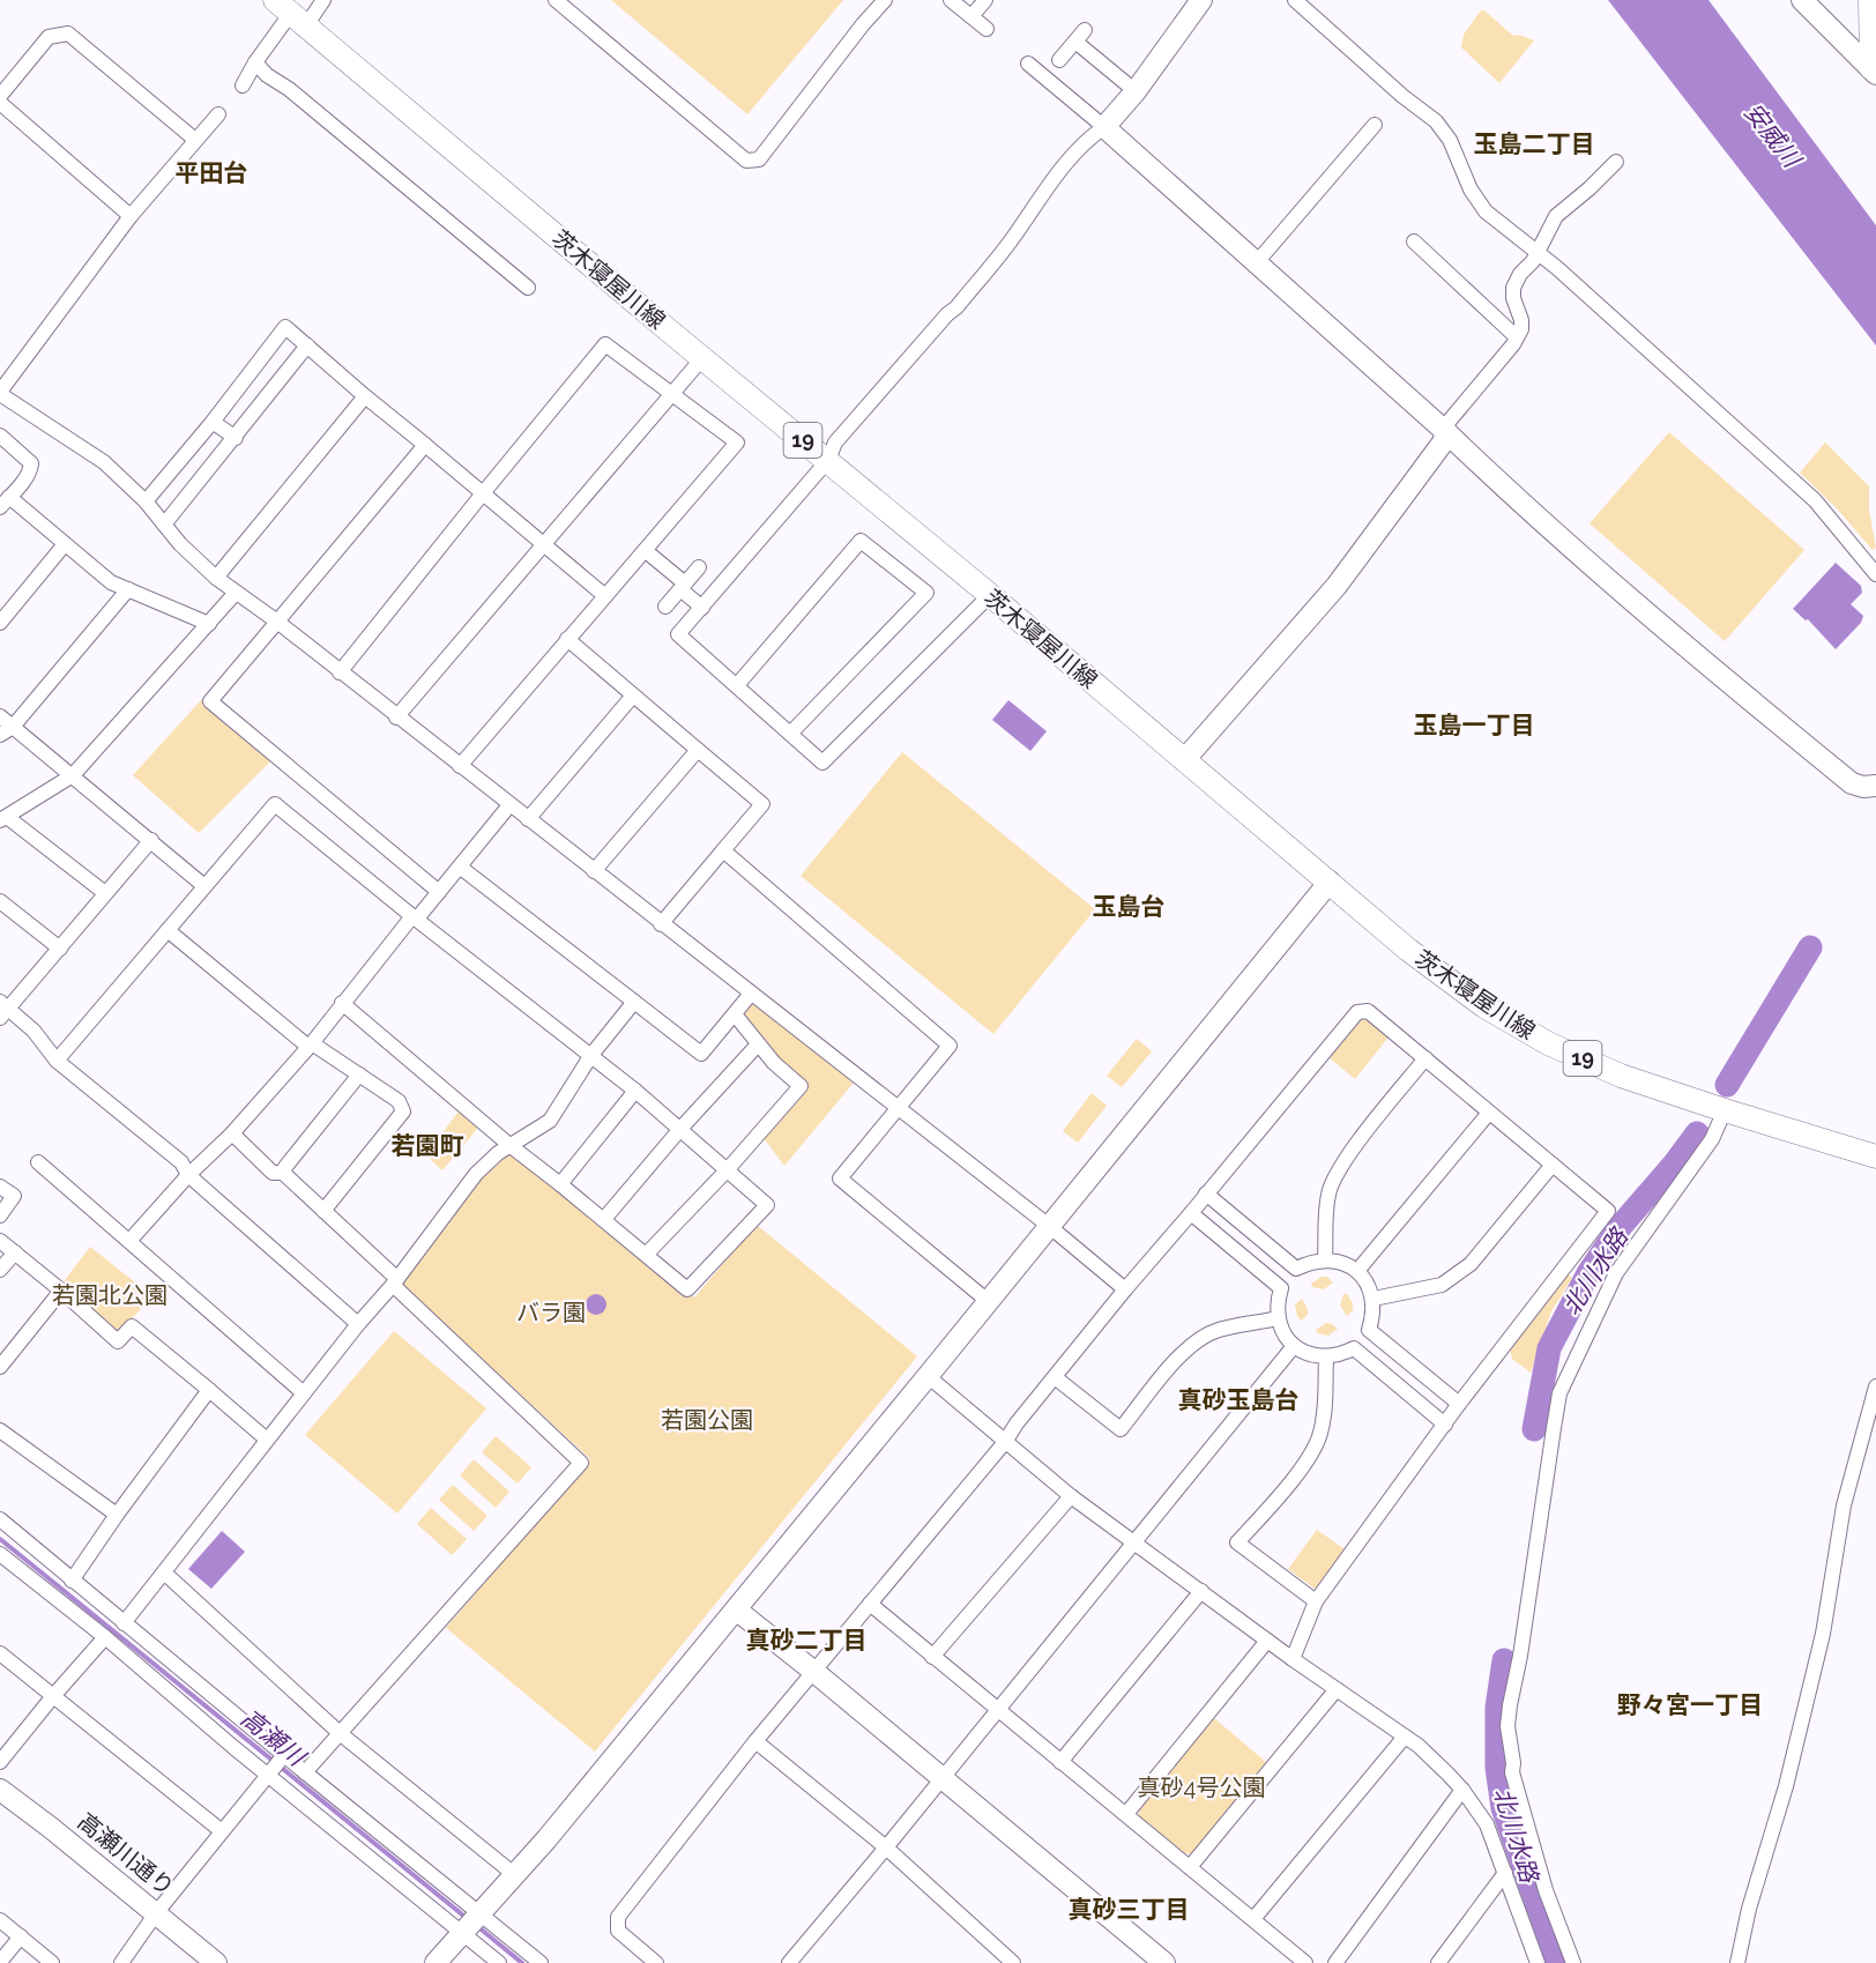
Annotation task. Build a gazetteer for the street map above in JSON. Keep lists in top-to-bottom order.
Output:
{
  "streets": {
    "main road": ["茨木寝屋川線", "19"],
    "street": ["高瀬川通り"]
  },
  "districts": [
    "玉島二丁目",
    "平田台",
    "玉島一丁目",
    "玉島台",
    "若園町",
    "真砂玉島台",
    "真砂二丁目",
    "野々宮一丁目",
    "真砂三丁目"
  ],
  "water": ["安威川", "北川水路", "高瀬川"],
  "parks": [
    "若園北公園",
    "バラ園",
    "若園公園",
    "真砂4号公園"
  ]
}
